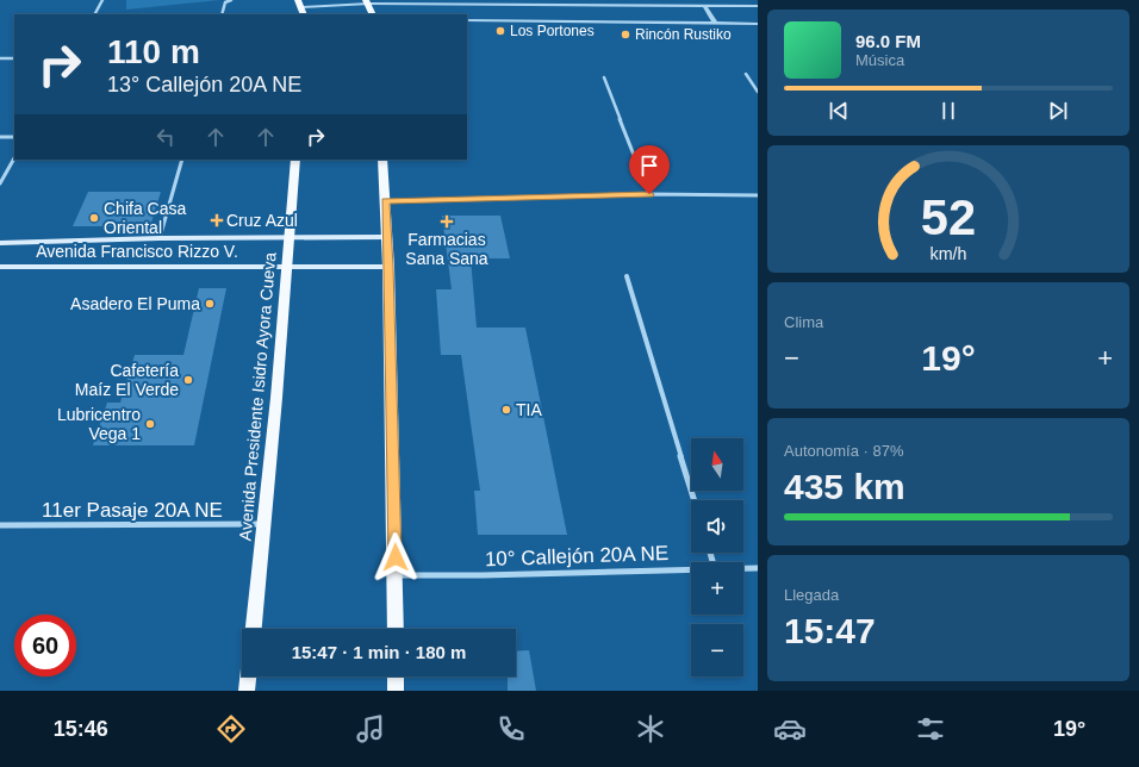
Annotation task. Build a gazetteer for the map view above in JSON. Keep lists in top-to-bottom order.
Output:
{
  "streets": {
    "main road": ["Avenida Francisco Rizzo V.", "Avenida Presidente Isidro Ayora Cueva"],
    "street": ["11er Pasaje 20A NE", "10° Callejón 20A NE"]
  },
  "crossings": [
    ["Avenida Francisco Rizzo V.", "Avenida Presidente Isidro Ayora Cueva"],
    ["Avenida Presidente Isidro Ayora Cueva", "11er Pasaje 20A NE"]
  ],
  "places": {
    "other": [
      "Los Portones",
      "Rincón Rustiko",
      "Chifa Casa Oriental",
      "Asadero El Puma",
      "Cafetería Maíz El Verde",
      "TIA",
      "Lubricentro Vega 1"
    ],
    "health": ["Cruz Azul", "Farmacias Sana Sana"]
  },
  "north": "top",
  "page": {
    "turn": ["110 m", "13° Callejón 20A NE"],
    "song": ["96.0 FM", "Música"],
    "tile": [
      "Clima",
      ["Autonomía · 87%", "435 km"],
      ["Llegada", "15:47"]
    ],
    "heat": ["−", "19°", "+"],
    "map_buttons": ["+", "−"],
    "limit": "60",
    "trip": "15:47 · 1 min · 180 m",
    "tabs": ["15:46", "19°"],
    "gauge": ["52", "km/h"]
  }
}
